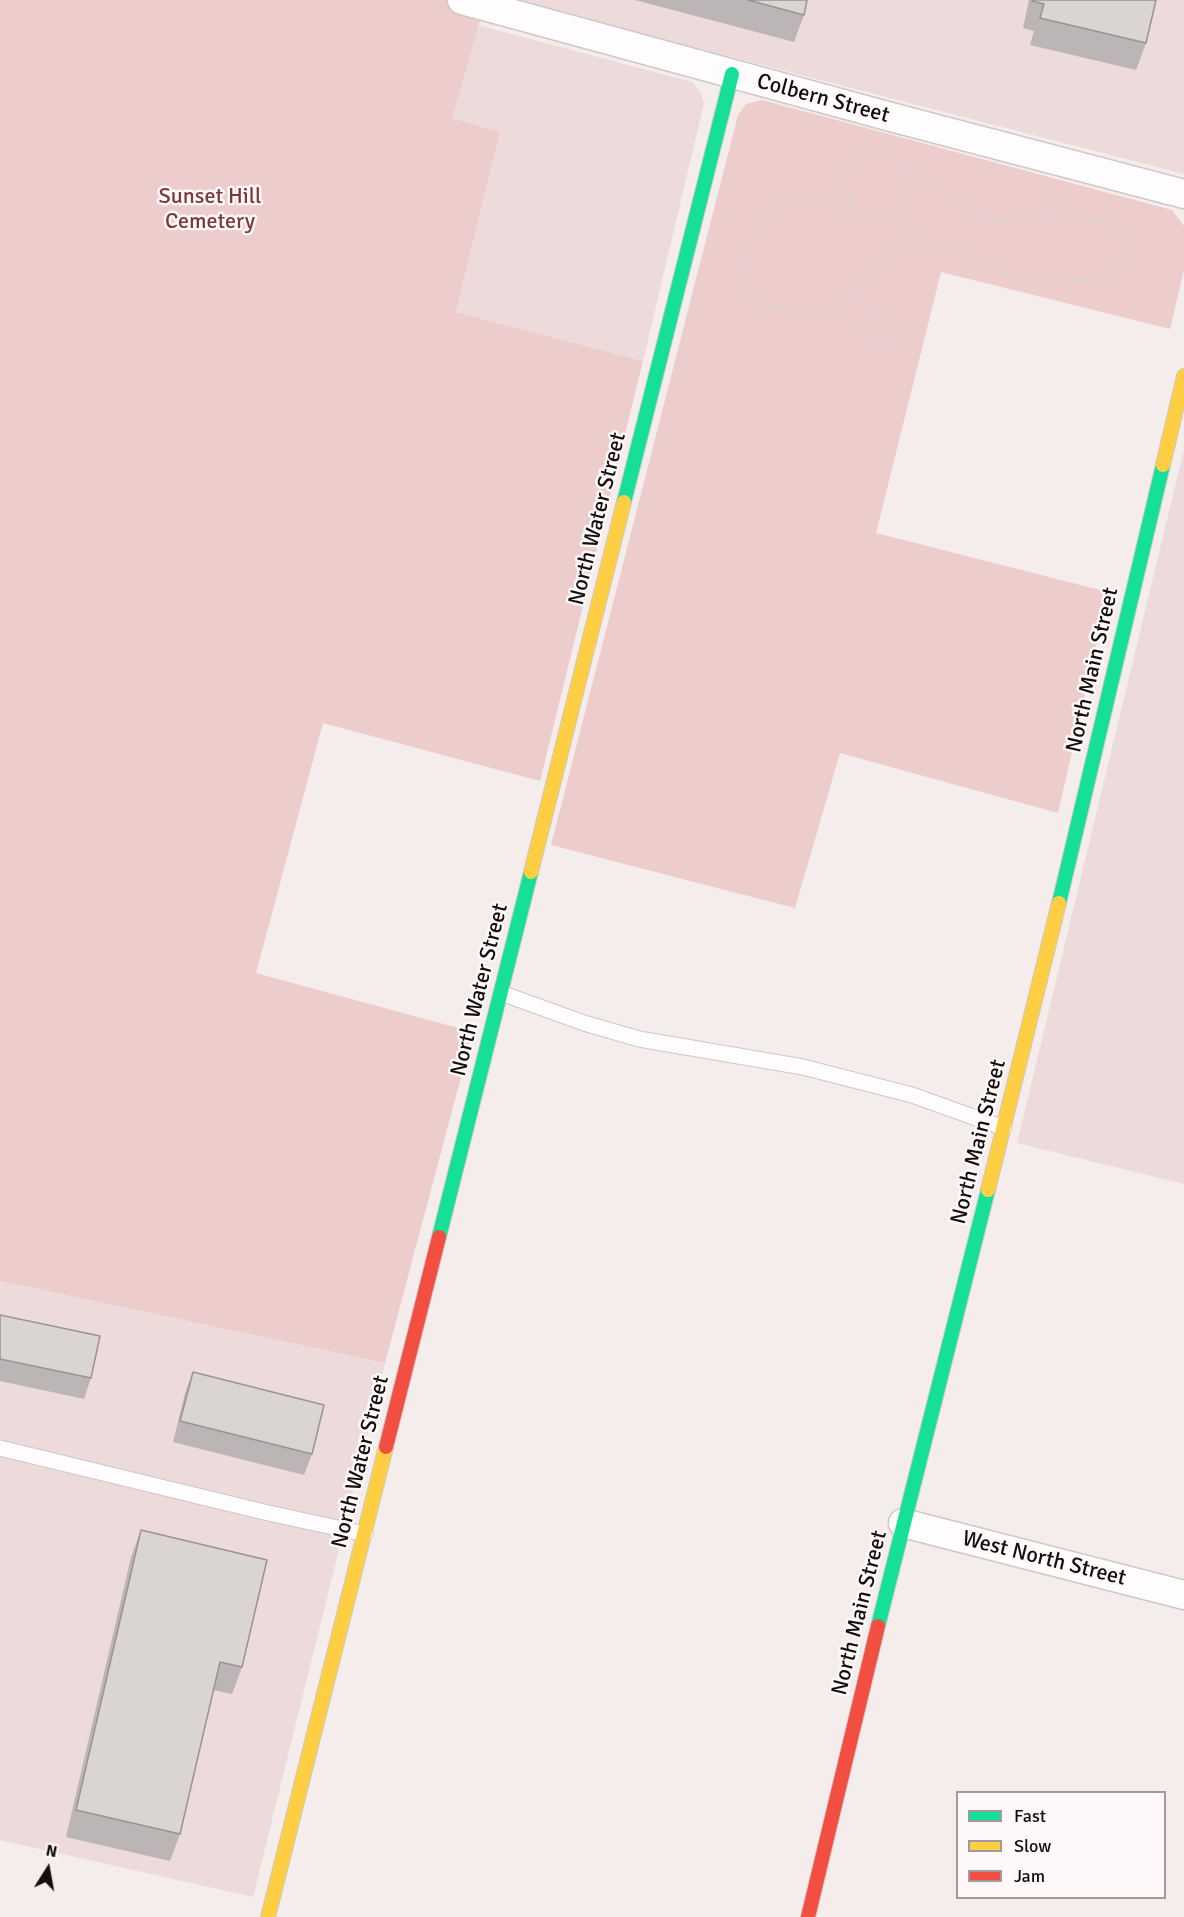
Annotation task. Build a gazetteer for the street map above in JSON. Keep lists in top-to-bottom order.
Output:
{
  "streets": {
    "street": [
      "Colbern Street",
      "North Water Street",
      "North Main Street",
      "West North Street"
    ]
  },
  "crossings": [
    ["Colbern Street", "North Water Street"],
    ["North Main Street", "West North Street"]
  ],
  "parks": ["Sunset Hill Cemetery"],
  "legend": ["Fast", "Slow", "Jam"],
  "north": "top"
}
